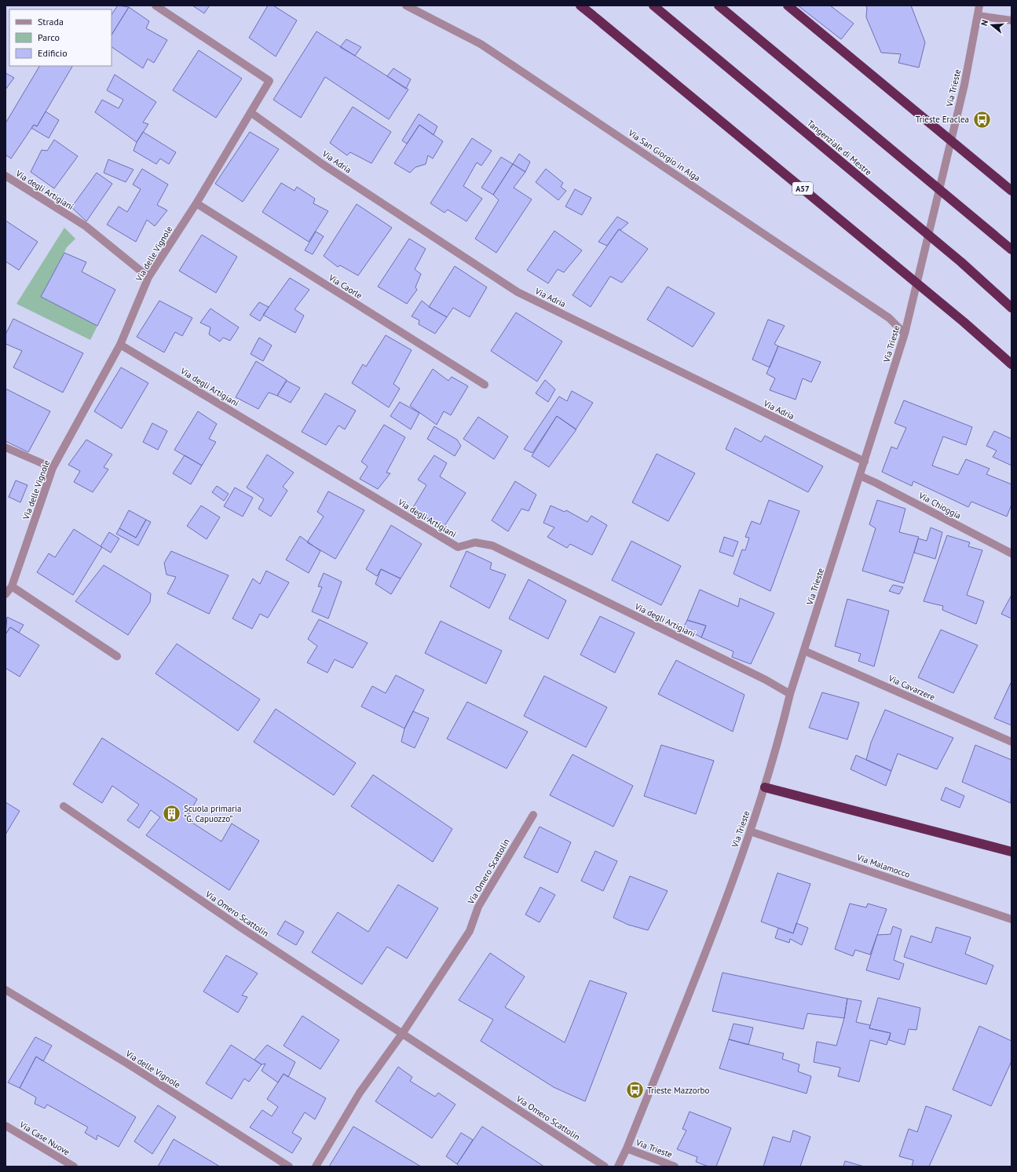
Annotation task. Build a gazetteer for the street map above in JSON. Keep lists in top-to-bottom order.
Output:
{
  "streets": {
    "highway": ["Tangenziale di Mestre", "A57"],
    "street": [
      "Via Trieste",
      "Via San Giorgio in Alga",
      "Via Adria",
      "Via degli Artigiani",
      "Via delle Vignole",
      "Via Caorle",
      "Via Chioggia",
      "Via Cavarzere",
      "Via Malamocco",
      "Via Omero Scattolin",
      "Via Case Nuove"
    ]
  },
  "crossings": [
    ["Via Trieste", "Via San Giorgio in Alga"],
    ["Via Trieste", "Via Adria"],
    ["Via Trieste", "Via degli Artigiani"],
    ["Via Trieste", "Via Chioggia"],
    ["Via Trieste", "Via Cavarzere"],
    ["Via Trieste", "Via Malamocco"],
    ["Via Adria", "Via delle Vignole"],
    ["Via degli Artigiani", "Via delle Vignole"],
    ["Via delle Vignole", "Via Caorle"]
  ],
  "places": {
    "bus stop": ["Trieste Eraclea", "Trieste Mazzorbo"],
    "building": ["Scuola primaria “G. Capuozzo”"]
  },
  "legend": ["Strada", "Parco", "Edificio"],
  "north": "left"
}
